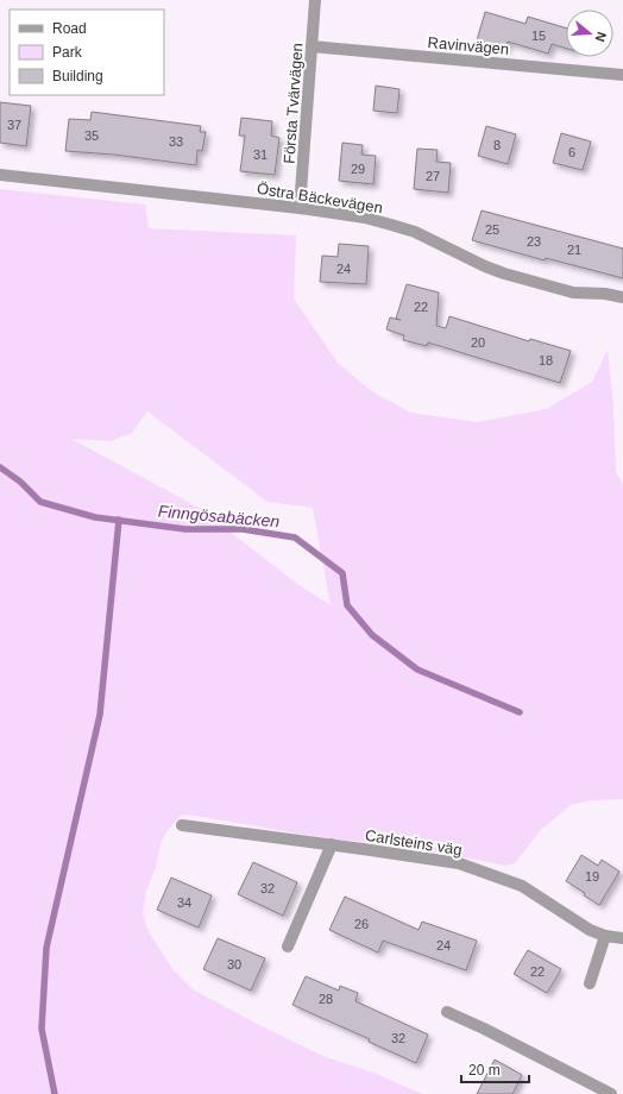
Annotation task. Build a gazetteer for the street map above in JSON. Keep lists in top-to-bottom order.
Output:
{
  "streets": {
    "street": [
      "Ravinvägen",
      "Första Tvärvägen",
      "Östra Bäckevägen",
      "Carlsteins väg"
    ]
  },
  "crossings": [
    ["Ravinvägen", "Första Tvärvägen"],
    ["Första Tvärvägen", "Östra Bäckevägen"]
  ],
  "water": ["Finngösabäcken"],
  "house_numbers": [
    "15",
    "37",
    "35",
    "33",
    "8",
    "6",
    "31",
    "29",
    "27",
    "25",
    "23",
    "21",
    "24",
    "22",
    "20",
    "18",
    "19",
    "32",
    "34",
    "26",
    "24",
    "30",
    "22",
    "28",
    "32"
  ],
  "legend": ["Road", "Park", "Building"],
  "scale_bar": "20 m",
  "north": "right"
}
